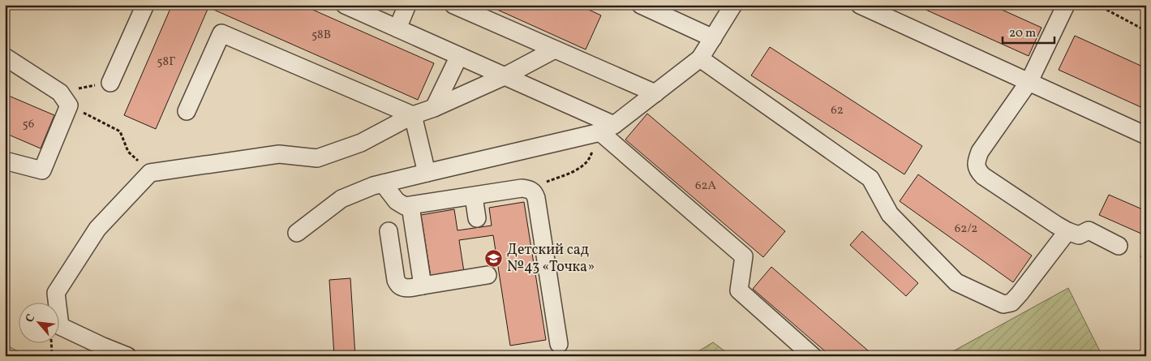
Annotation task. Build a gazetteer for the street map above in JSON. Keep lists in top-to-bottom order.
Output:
{
  "places": {
    "school or university": ["Детский сад №43 «Точка»"]
  },
  "house_numbers": [
    "58В",
    "58Г",
    "62",
    "56",
    "62А",
    "62/2"
  ],
  "scale_bar": "20 m",
  "north": "top left"
}
